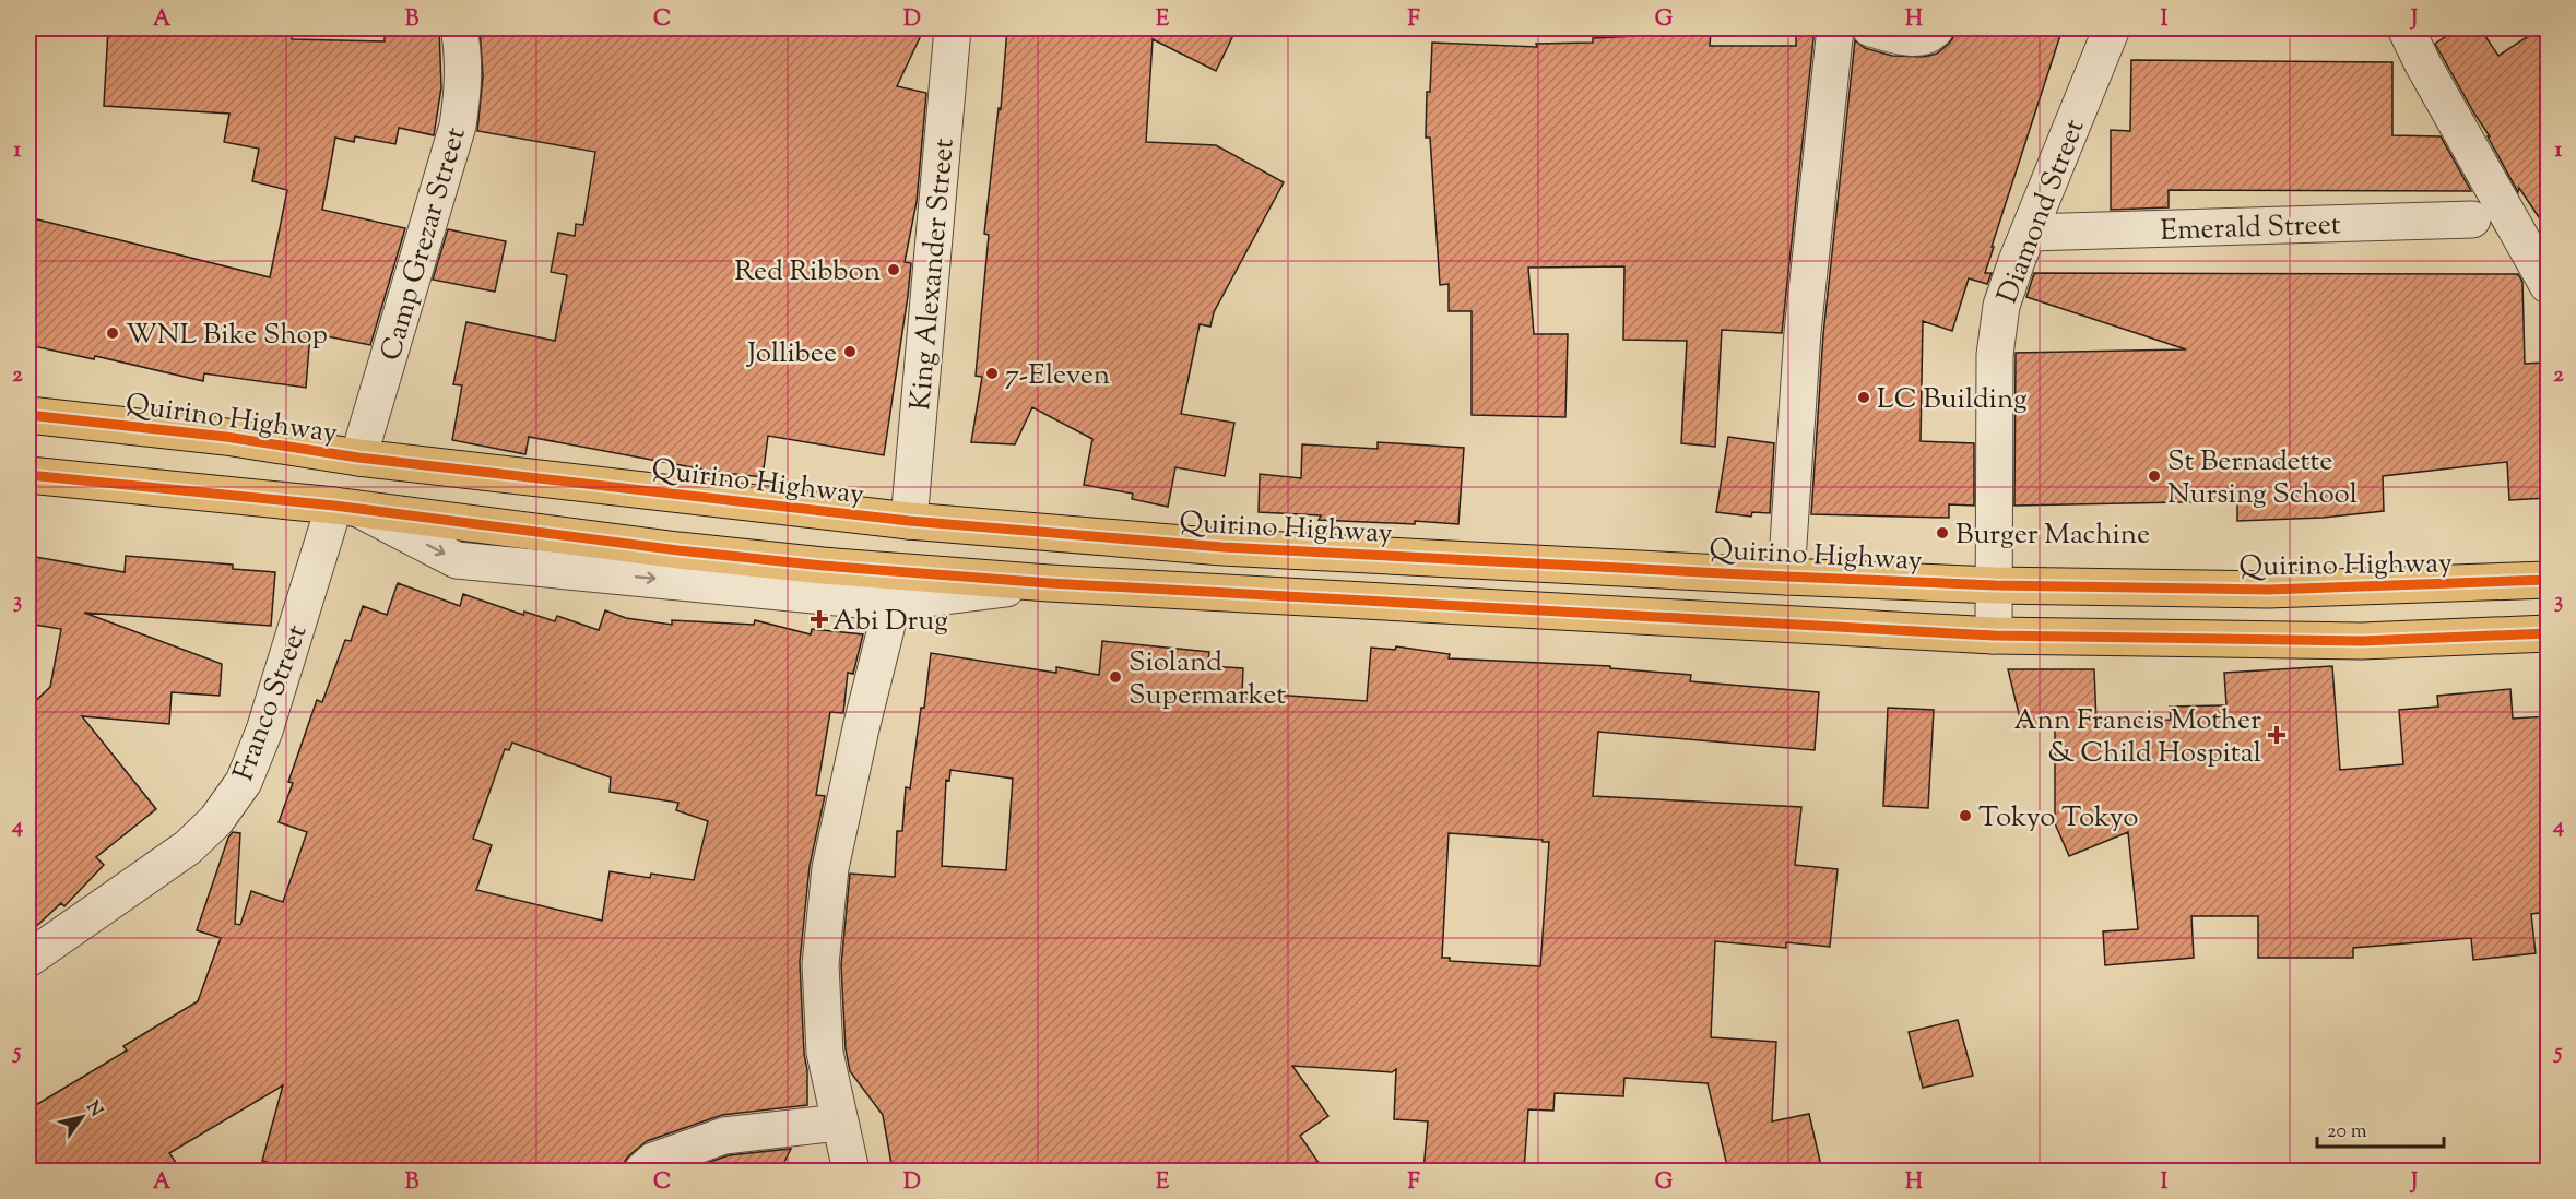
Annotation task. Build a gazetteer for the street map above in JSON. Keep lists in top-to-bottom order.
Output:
{
  "streets": {
    "main road": ["Quirino Highway"],
    "street": [
      "Diamond Street",
      "Emerald Street",
      "Camp Grezar Street",
      "King Alexander Street",
      "Franco Street"
    ]
  },
  "crossings": [
    ["Diamond Street", "Emerald Street"],
    ["Diamond Street", "Quirino Highway"],
    ["Camp Grezar Street", "Quirino Highway"],
    ["King Alexander Street", "Quirino Highway"]
  ],
  "places": {
    "other": [
      "Red Ribbon",
      "WNL Bike Shop",
      "Jollibee",
      "7-Eleven",
      "LC Building",
      "St Bernadette Nursing School",
      "Burger Machine",
      "Sioland Supermarket",
      "Tokyo Tokyo"
    ],
    "health": ["Abi Drug", "Ann Francis Mother & Child Hospital"]
  },
  "scale_bar": "20 m",
  "north": "top right",
  "grid": {
    "columns": [
      "A",
      "B",
      "C",
      "D",
      "E",
      "F",
      "G",
      "H",
      "I",
      "J"
    ],
    "rows": [
      "1",
      "2",
      "3",
      "4",
      "5"
    ]
  }
}
